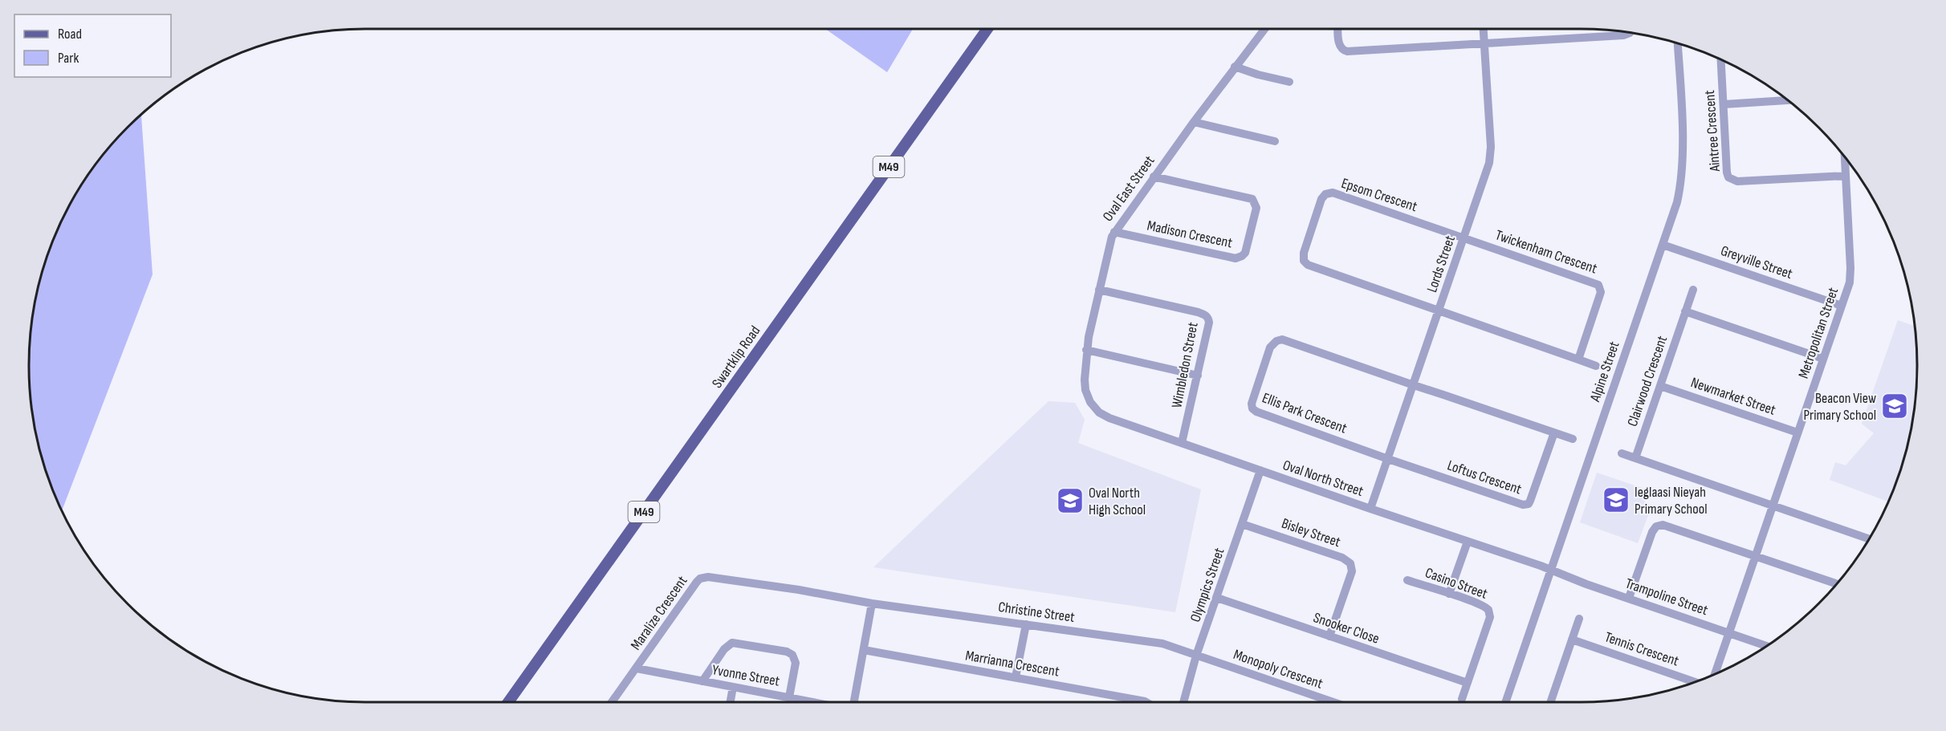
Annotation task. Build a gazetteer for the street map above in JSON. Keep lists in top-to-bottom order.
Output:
{
  "streets": {
    "main road": ["M49", "Swartklip Road"],
    "street": [
      "Aintree Crescent",
      "Oval East Street",
      "Epsom Crescent",
      "Madison Crescent",
      "Twickenham Crescent",
      "Greyville Street",
      "Lords Street",
      "Metropolitan Street",
      "Wimbledon Street",
      "Alpine Street",
      "Clairwood Crescent",
      "Newmarket Street",
      "Ellis Park Crescent",
      "Loftus Crescent",
      "Oval North Street",
      "Bisley Street",
      "Casino Street",
      "Olympics Street",
      "Trampoline Street",
      "Christine Street",
      "Maralize Crescent",
      "Snooker Close",
      "Tennis Crescent",
      "Marrianna Crescent",
      "Monopoly Crescent",
      "Yvonne Street"
    ]
  },
  "crossings": [
    ["Aintree Crescent", "Metropolitan Street"],
    ["Oval East Street", "Madison Crescent"],
    ["Oval East Street", "Wimbledon Street"],
    ["Oval East Street", "Oval North Street"],
    ["Epsom Crescent", "Twickenham Crescent"],
    ["Epsom Crescent", "Lords Street"],
    ["Twickenham Crescent", "Lords Street"],
    ["Greyville Street", "Metropolitan Street"],
    ["Greyville Street", "Alpine Street"],
    ["Lords Street", "Ellis Park Crescent"],
    ["Lords Street", "Loftus Crescent"],
    ["Lords Street", "Oval North Street"],
    ["Metropolitan Street", "Newmarket Street"],
    ["Metropolitan Street", "Trampoline Street"],
    ["Wimbledon Street", "Oval North Street"],
    ["Alpine Street", "Oval North Street"],
    ["Alpine Street", "Trampoline Street"],
    ["Clairwood Crescent", "Newmarket Street"],
    ["Ellis Park Crescent", "Loftus Crescent"],
    ["Oval North Street", "Olympics Street"],
    ["Oval North Street", "Trampoline Street"],
    ["Bisley Street", "Olympics Street"],
    ["Bisley Street", "Snooker Close"],
    ["Casino Street", "Snooker Close"],
    ["Olympics Street", "Christine Street"],
    ["Olympics Street", "Snooker Close"],
    ["Olympics Street", "Monopoly Crescent"],
    ["Christine Street", "Maralize Crescent"],
    ["Christine Street", "Monopoly Crescent"],
    ["Maralize Crescent", "Yvonne Street"]
  ],
  "places": {
    "school or university": ["Beacon View Primary School", "Ieglaasi Nieyah Primary School", "Oval North High School"]
  },
  "legend": ["Road", "Park"]
}
